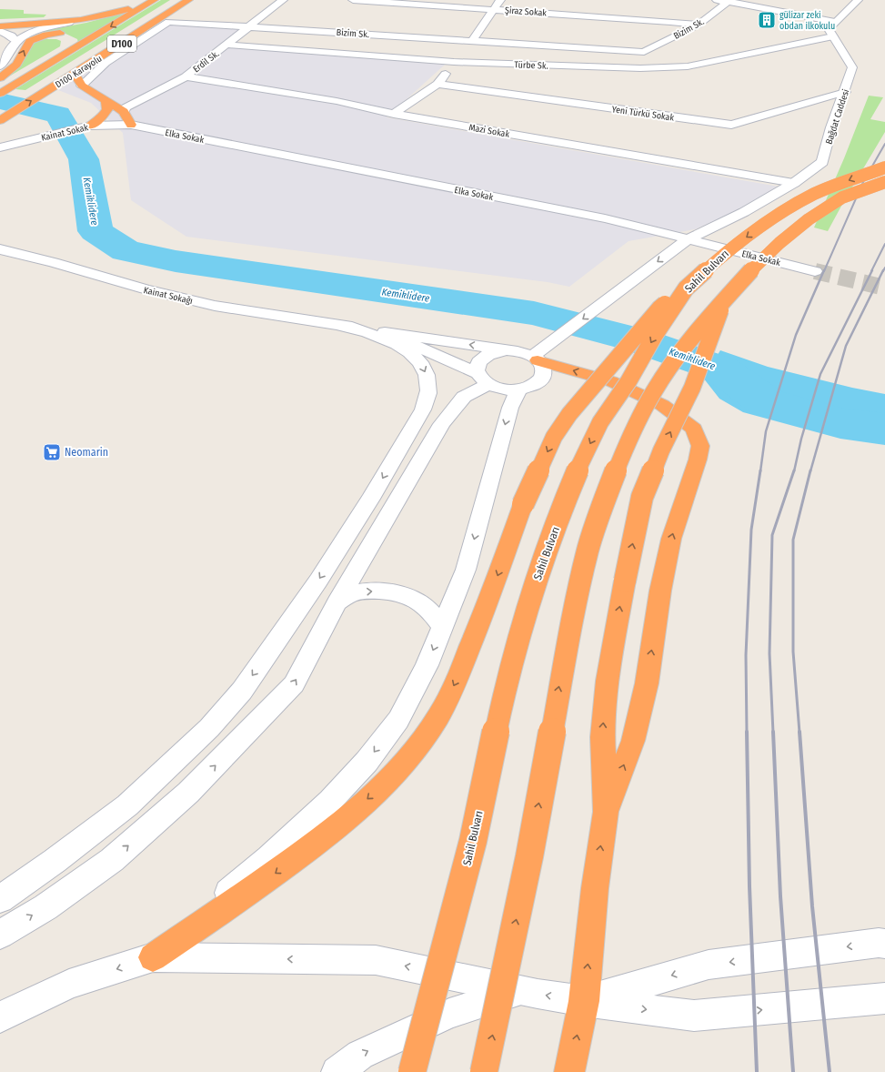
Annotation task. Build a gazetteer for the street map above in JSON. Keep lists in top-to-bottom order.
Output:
{
  "streets": {
    "highway": ["D100", "D100 Karayolu", "Sahil Bulvarı"],
    "street": [
      "Şiraz Sokak",
      "Bizim Sk.",
      "Erdil Sk.",
      "Türbe Sk.",
      "Yeni Türkü Sokak",
      "Bağdat Caddesi",
      "Mazi Sokak",
      "Kainat Sokak",
      "Elka Sokak",
      "Kainat Sokağı"
    ]
  },
  "crossings": [
    ["Şiraz Sokak", "Bizim Sk."],
    ["Bizim Sk.", "Erdil Sk."],
    ["Erdil Sk.", "Türbe Sk."],
    ["Erdil Sk.", "Mazi Sokak"],
    ["Türbe Sk.", "Bağdat Caddesi"],
    ["Yeni Türkü Sokak", "Bağdat Caddesi"],
    ["Bağdat Caddesi", "Mazi Sokak"],
    ["Bağdat Caddesi", "Elka Sokak"],
    ["Kainat Sokak", "Elka Sokak"]
  ],
  "one_way": ["Bağdat Caddesi"],
  "water": ["Kemiklidere"],
  "places": {
    "building": ["gülizar zeki obdan ilkokulu"],
    "supermarket": ["Neomarin"]
  }
}
